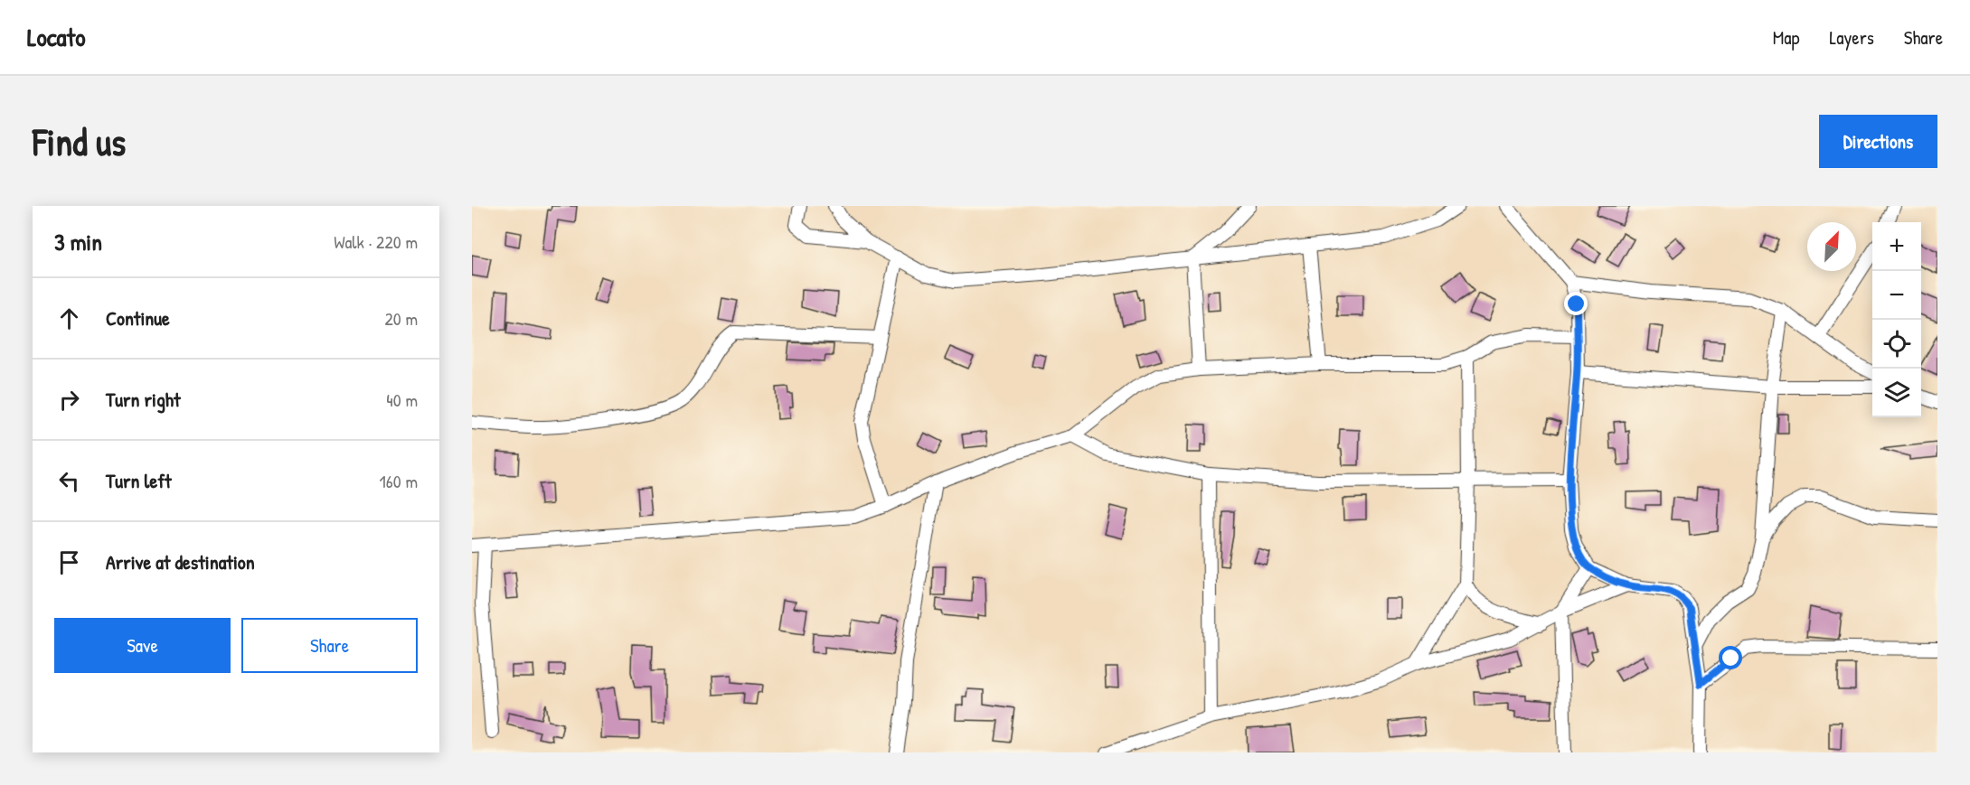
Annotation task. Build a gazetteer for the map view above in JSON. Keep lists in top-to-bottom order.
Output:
{
  "north": "top right",
  "page": {
    "header": "Locato",
    "nav": ["Map", "Layers", "Share"],
    "buttons": [
      "Directions",
      ["Save", "Share"]
    ],
    "title": "Find us",
    "heading": ["3 min", "Walk · 220 m"],
    "map_buttons": ["+", "−"],
    "list": [
      ["Continue", "20 m"],
      ["Turn right", "40 m"],
      ["Turn left", "160 m"],
      "Arrive at destination"
    ]
  }
}
